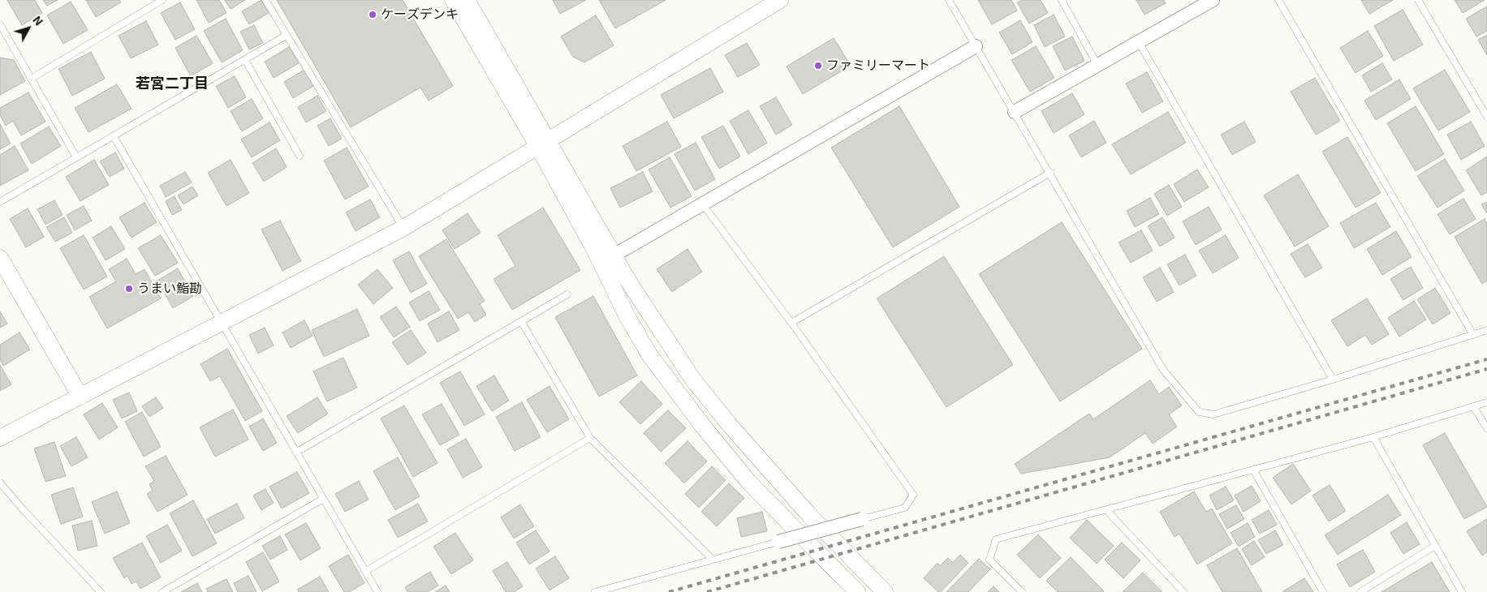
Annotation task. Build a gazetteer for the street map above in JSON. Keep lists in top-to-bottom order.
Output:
{
  "districts": ["若宮二丁目"],
  "places": ["ケーズデンキ", "ファミリーマート", "うまい鮨勘"],
  "north": "top right"
}
